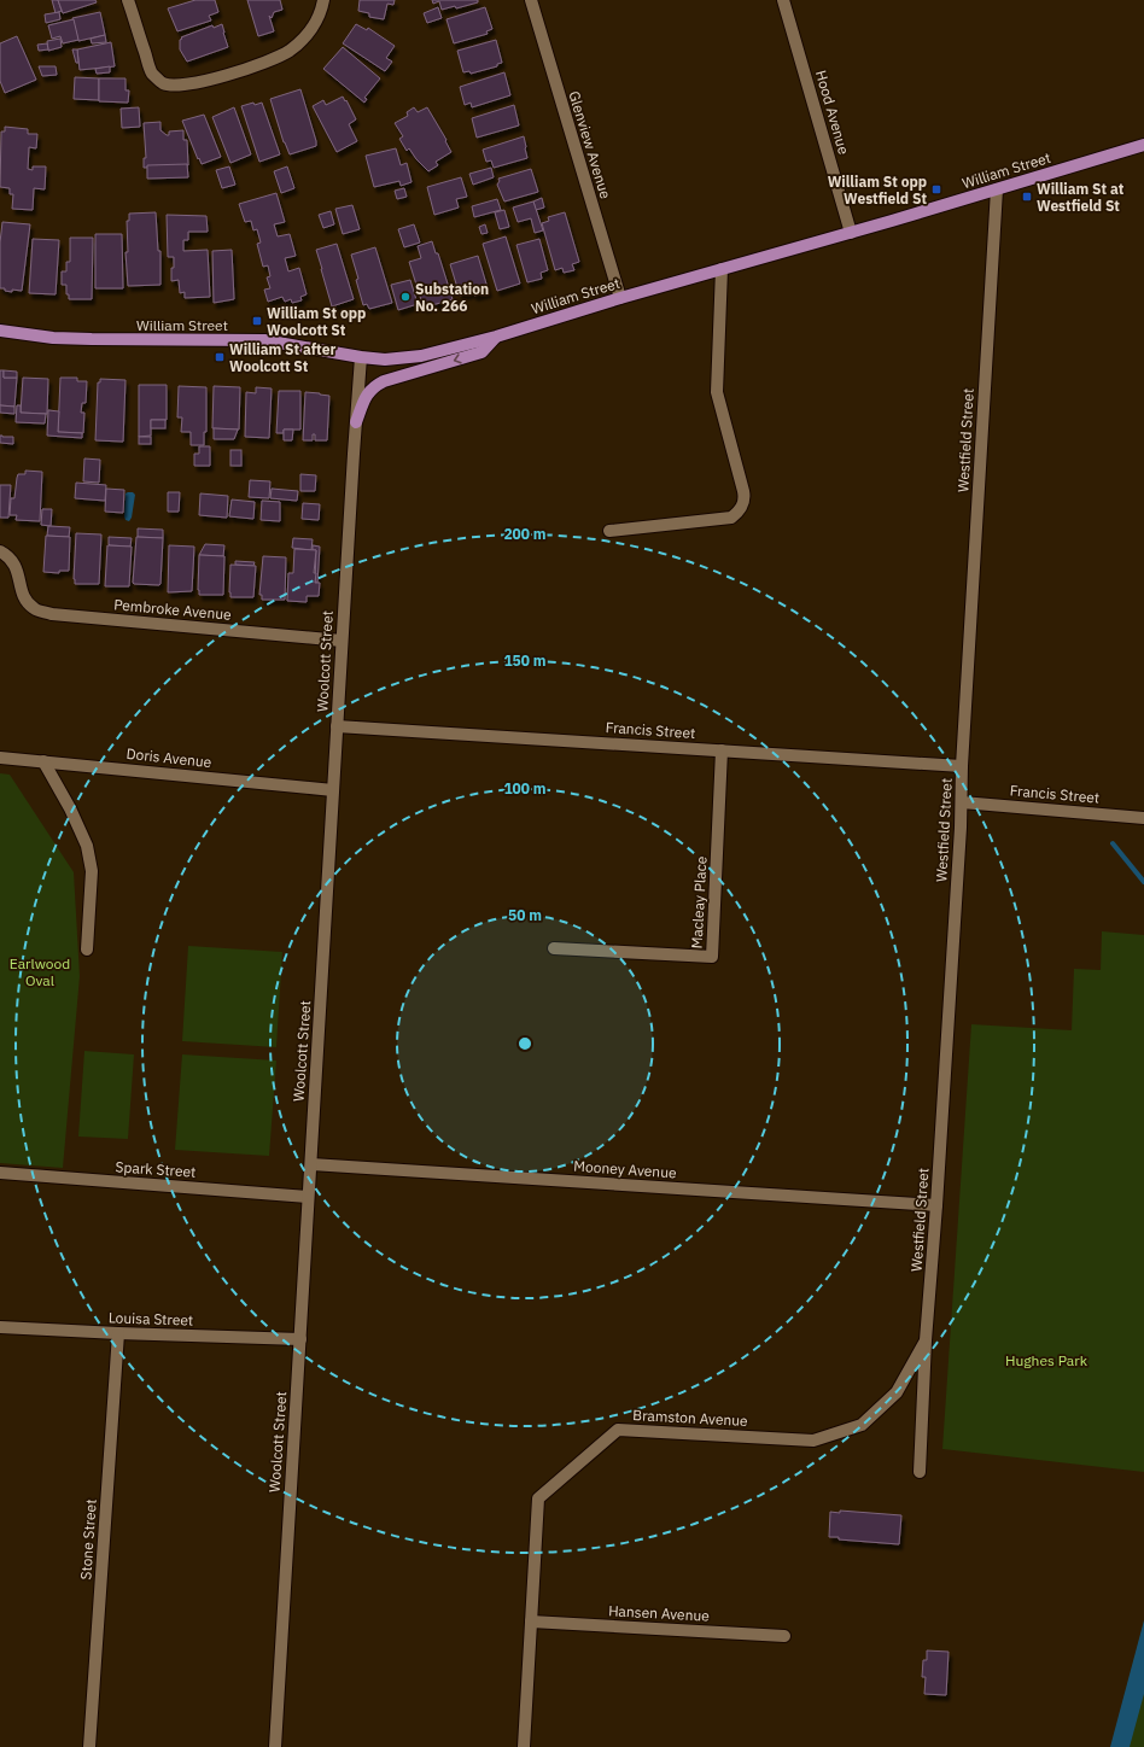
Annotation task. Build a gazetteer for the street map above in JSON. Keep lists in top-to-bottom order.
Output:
{
  "streets": {
    "main road": ["William Street"],
    "street": [
      "Hood Avenue",
      "Glenview Avenue",
      "Westfield Street",
      "Pembroke Avenue",
      "Woolcott Street",
      "Francis Street",
      "Doris Avenue",
      "Macleay Place",
      "Spark Street",
      "Mooney Avenue",
      "Louisa Street",
      "Bramston Avenue",
      "Stone Street",
      "Hansen Avenue"
    ]
  },
  "crossings": [
    ["Hood Avenue", "William Street"],
    ["Glenview Avenue", "William Street"],
    ["William Street", "Westfield Street"],
    ["William Street", "Woolcott Street"],
    ["Westfield Street", "Francis Street"],
    ["Westfield Street", "Mooney Avenue"],
    ["Westfield Street", "Bramston Avenue"],
    ["Pembroke Avenue", "Woolcott Street"],
    ["Woolcott Street", "Francis Street"],
    ["Woolcott Street", "Doris Avenue"],
    ["Woolcott Street", "Spark Street"],
    ["Woolcott Street", "Mooney Avenue"],
    ["Woolcott Street", "Louisa Street"],
    ["Francis Street", "Macleay Place"],
    ["Louisa Street", "Stone Street"],
    ["Bramston Avenue", "Hansen Avenue"]
  ],
  "parks": ["Earlwood Oval", "Hughes Park"],
  "places": {
    "transit": [
      "William St opp Westfield St",
      "William St at Westfield St",
      "William St opp Woolcott St",
      "William St after Woolcott St"
    ],
    "other": ["Substation No. 266"]
  },
  "rings": [
    "200 m",
    "150 m",
    "100 m",
    "50 m"
  ]
}
